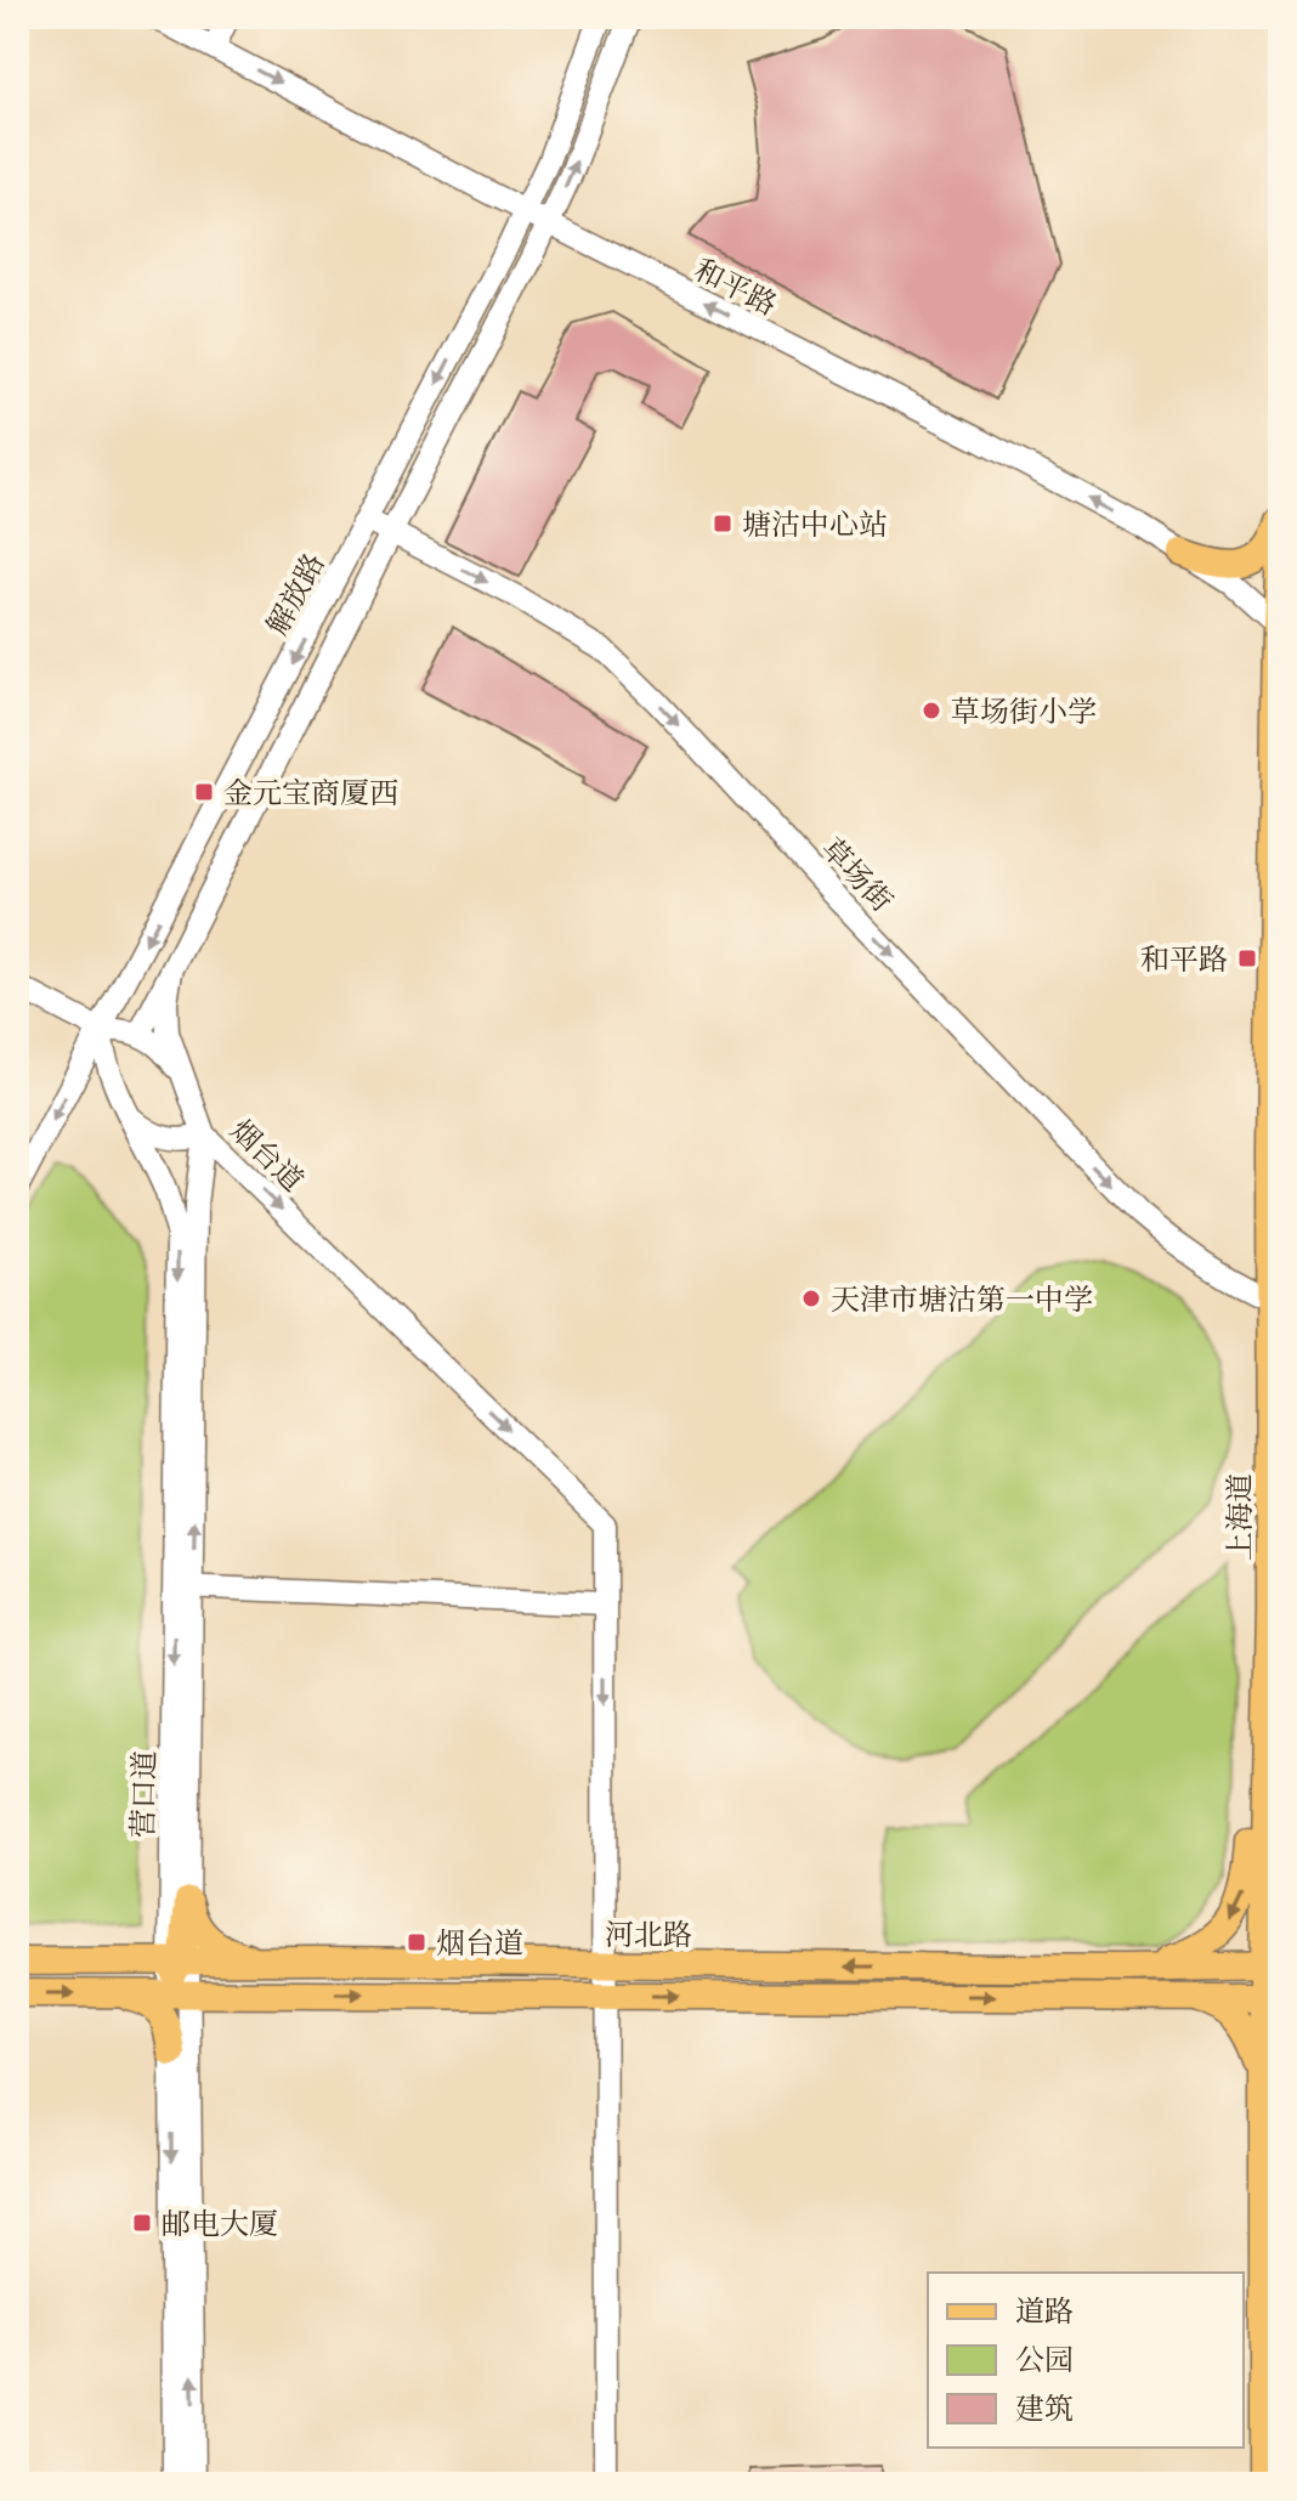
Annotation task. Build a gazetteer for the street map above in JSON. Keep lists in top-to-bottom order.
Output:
{
  "streets": {
    "main road": ["上海道", "河北路"],
    "street": [
      "和平路",
      "解放路",
      "草场街",
      "烟台道",
      "营口道"
    ]
  },
  "crossings": [
    ["和平路", "解放路"],
    ["和平路", "上海道"],
    ["解放路", "草场街"],
    ["解放路", "营口道"],
    ["草场街", "上海道"],
    ["烟台道", "营口道"],
    ["烟台道", "河北路"],
    ["上海道", "河北路"],
    ["营口道", "河北路"]
  ],
  "one_way": ["草场街", "烟台道"],
  "places": {
    "transit": [
      "塘沽中心站",
      "金元宝商厦西",
      "和平路",
      "烟台道",
      "邮电大厦"
    ],
    "other": ["草场街小学", "天津市塘沽第一中学"]
  },
  "legend": ["道路", "公园", "建筑"]
}
